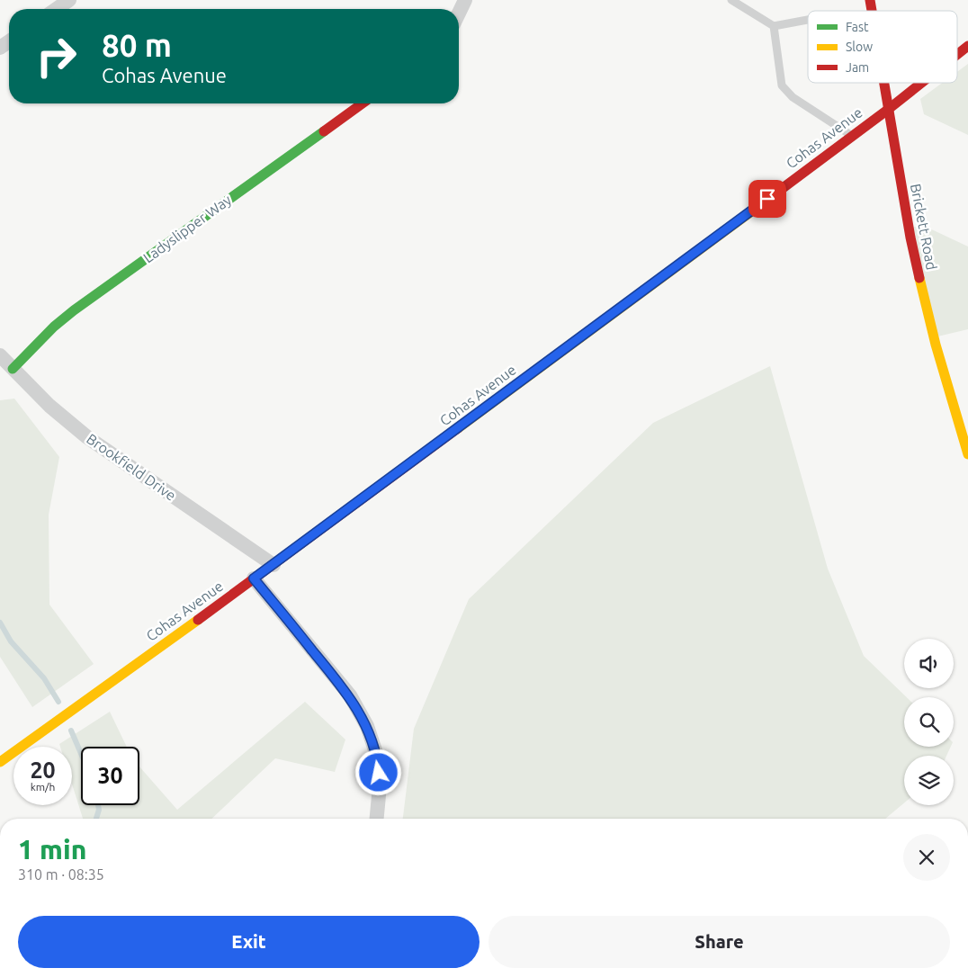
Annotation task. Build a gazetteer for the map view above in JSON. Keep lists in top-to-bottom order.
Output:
{
  "streets": {
    "street": [
      "Cohas Avenue",
      "Brickett Road",
      "Ladyslipper Way",
      "Brookfield Drive"
    ]
  },
  "crossings": [
    ["Cohas Avenue", "Brickett Road"],
    ["Cohas Avenue", "Brookfield Drive"],
    ["Ladyslipper Way", "Brookfield Drive"]
  ],
  "legend": ["Fast", "Slow", "Jam"],
  "page": {
    "turn": ["80 m", "Cohas Avenue"],
    "speed": "20 km/h",
    "limit": "30",
    "heading": ["1 min", "310 m · 08:35"],
    "buttons": ["Exit", "Share"]
  }
}
